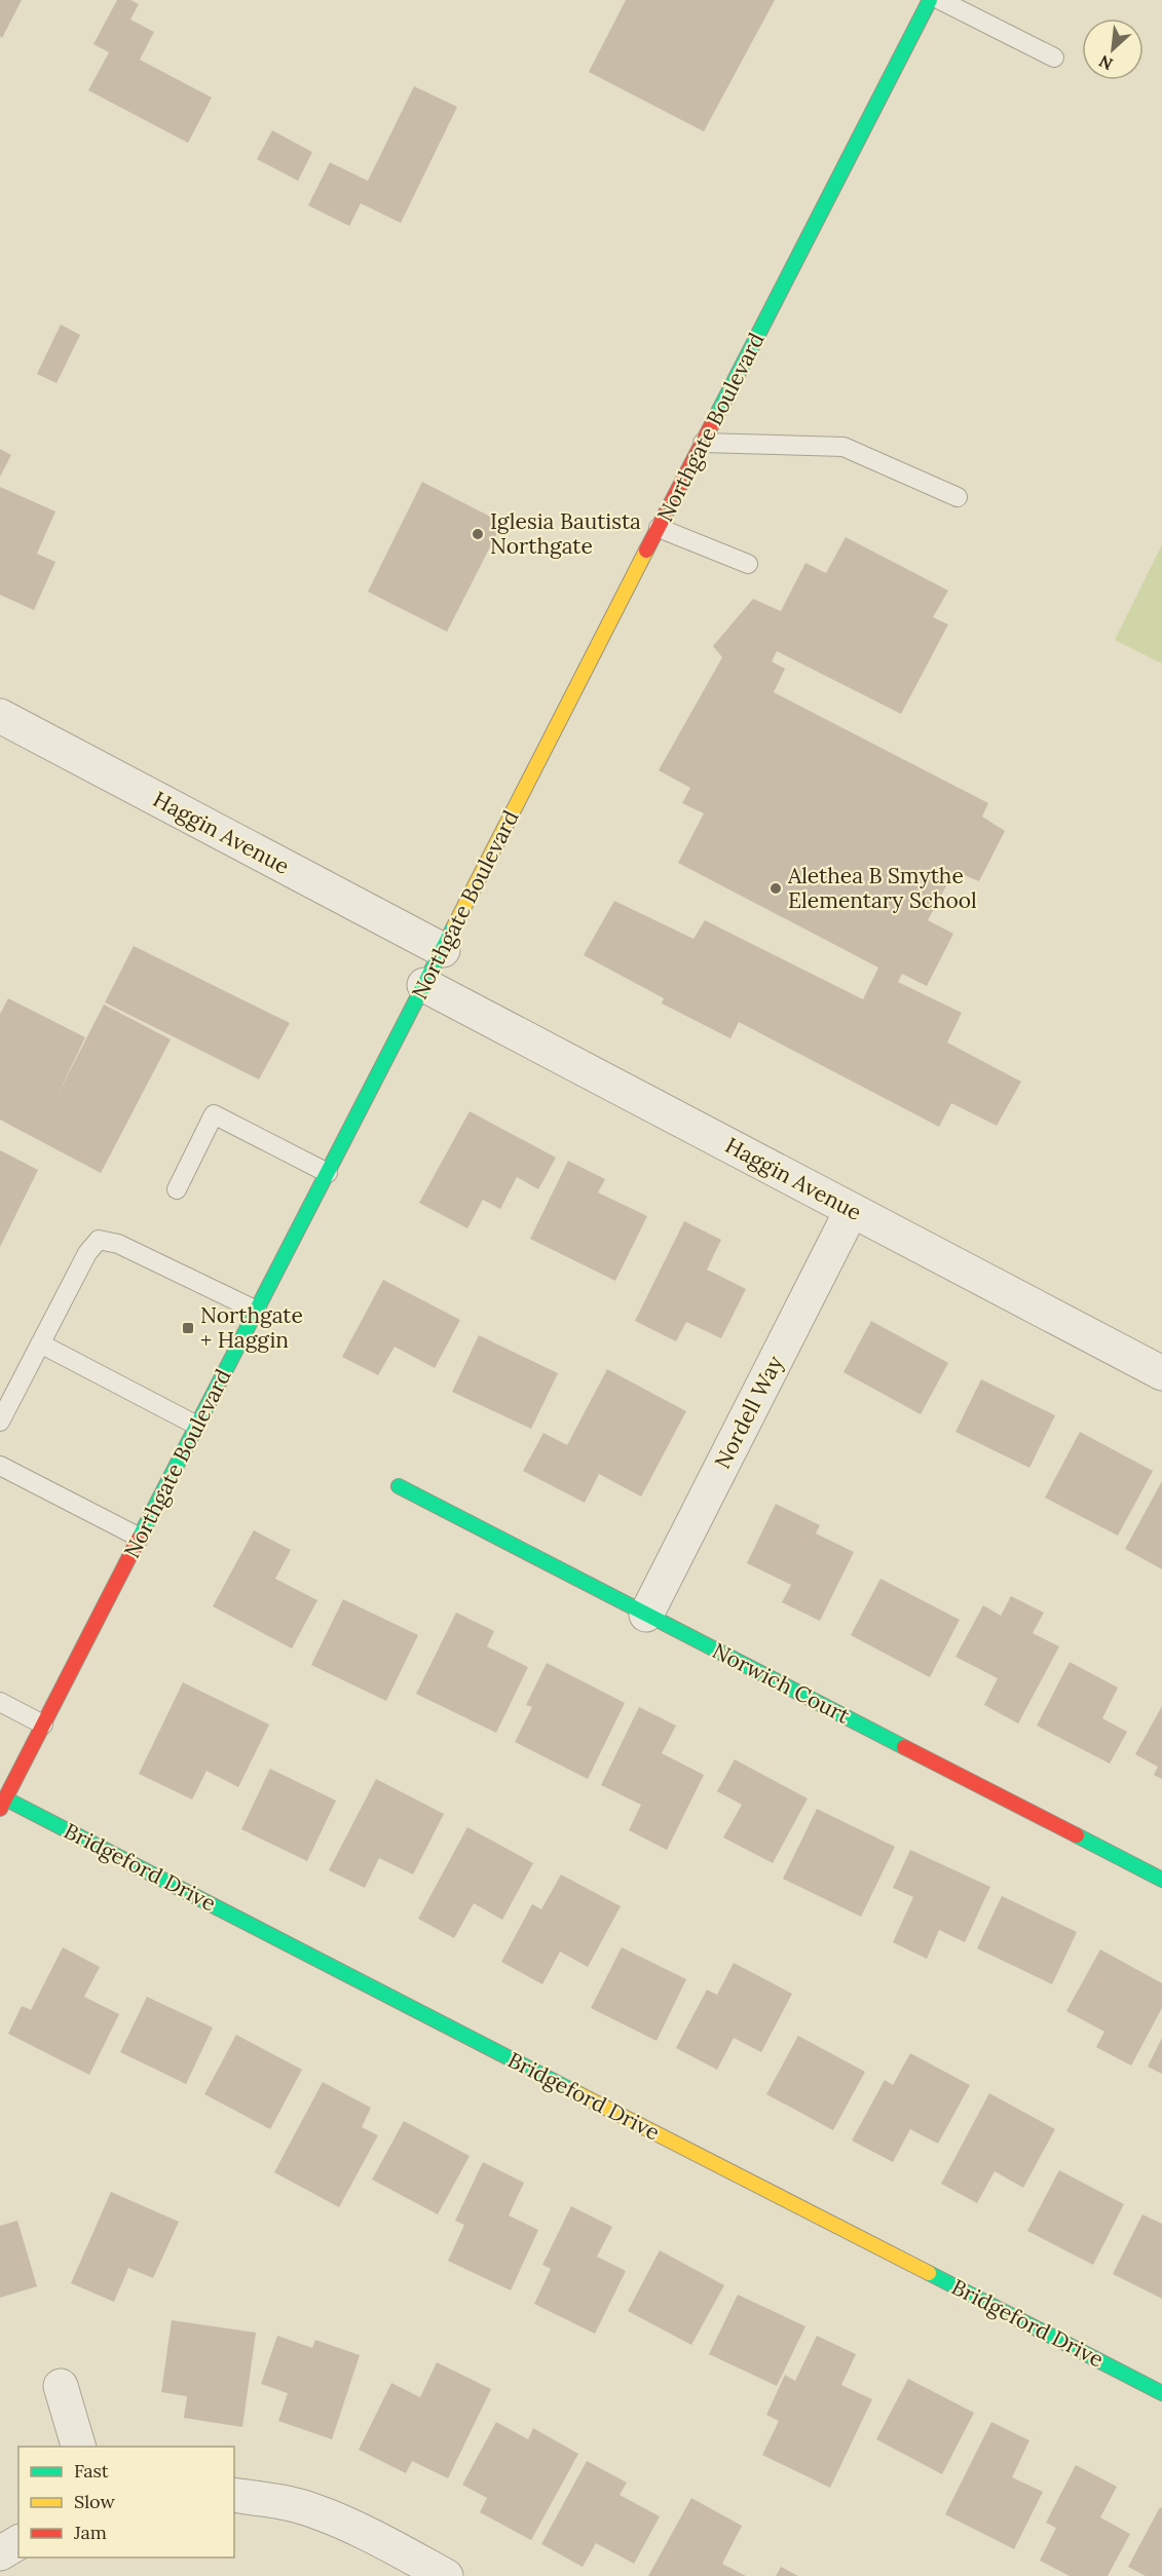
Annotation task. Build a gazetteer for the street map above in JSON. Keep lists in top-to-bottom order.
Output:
{
  "streets": {
    "street": [
      "Northgate Boulevard",
      "Haggin Avenue",
      "Nordell Way",
      "Norwich Court",
      "Bridgeford Drive"
    ]
  },
  "crossings": [
    ["Northgate Boulevard", "Haggin Avenue"],
    ["Northgate Boulevard", "Bridgeford Drive"],
    ["Haggin Avenue", "Nordell Way"],
    ["Nordell Way", "Norwich Court"]
  ],
  "places": {
    "other": ["Iglesia Bautista Northgate", "Alethea B Smythe Elementary School"],
    "transit": ["Northgate + Haggin"]
  },
  "legend": ["Fast", "Slow", "Jam"],
  "north": "bottom left"
}
